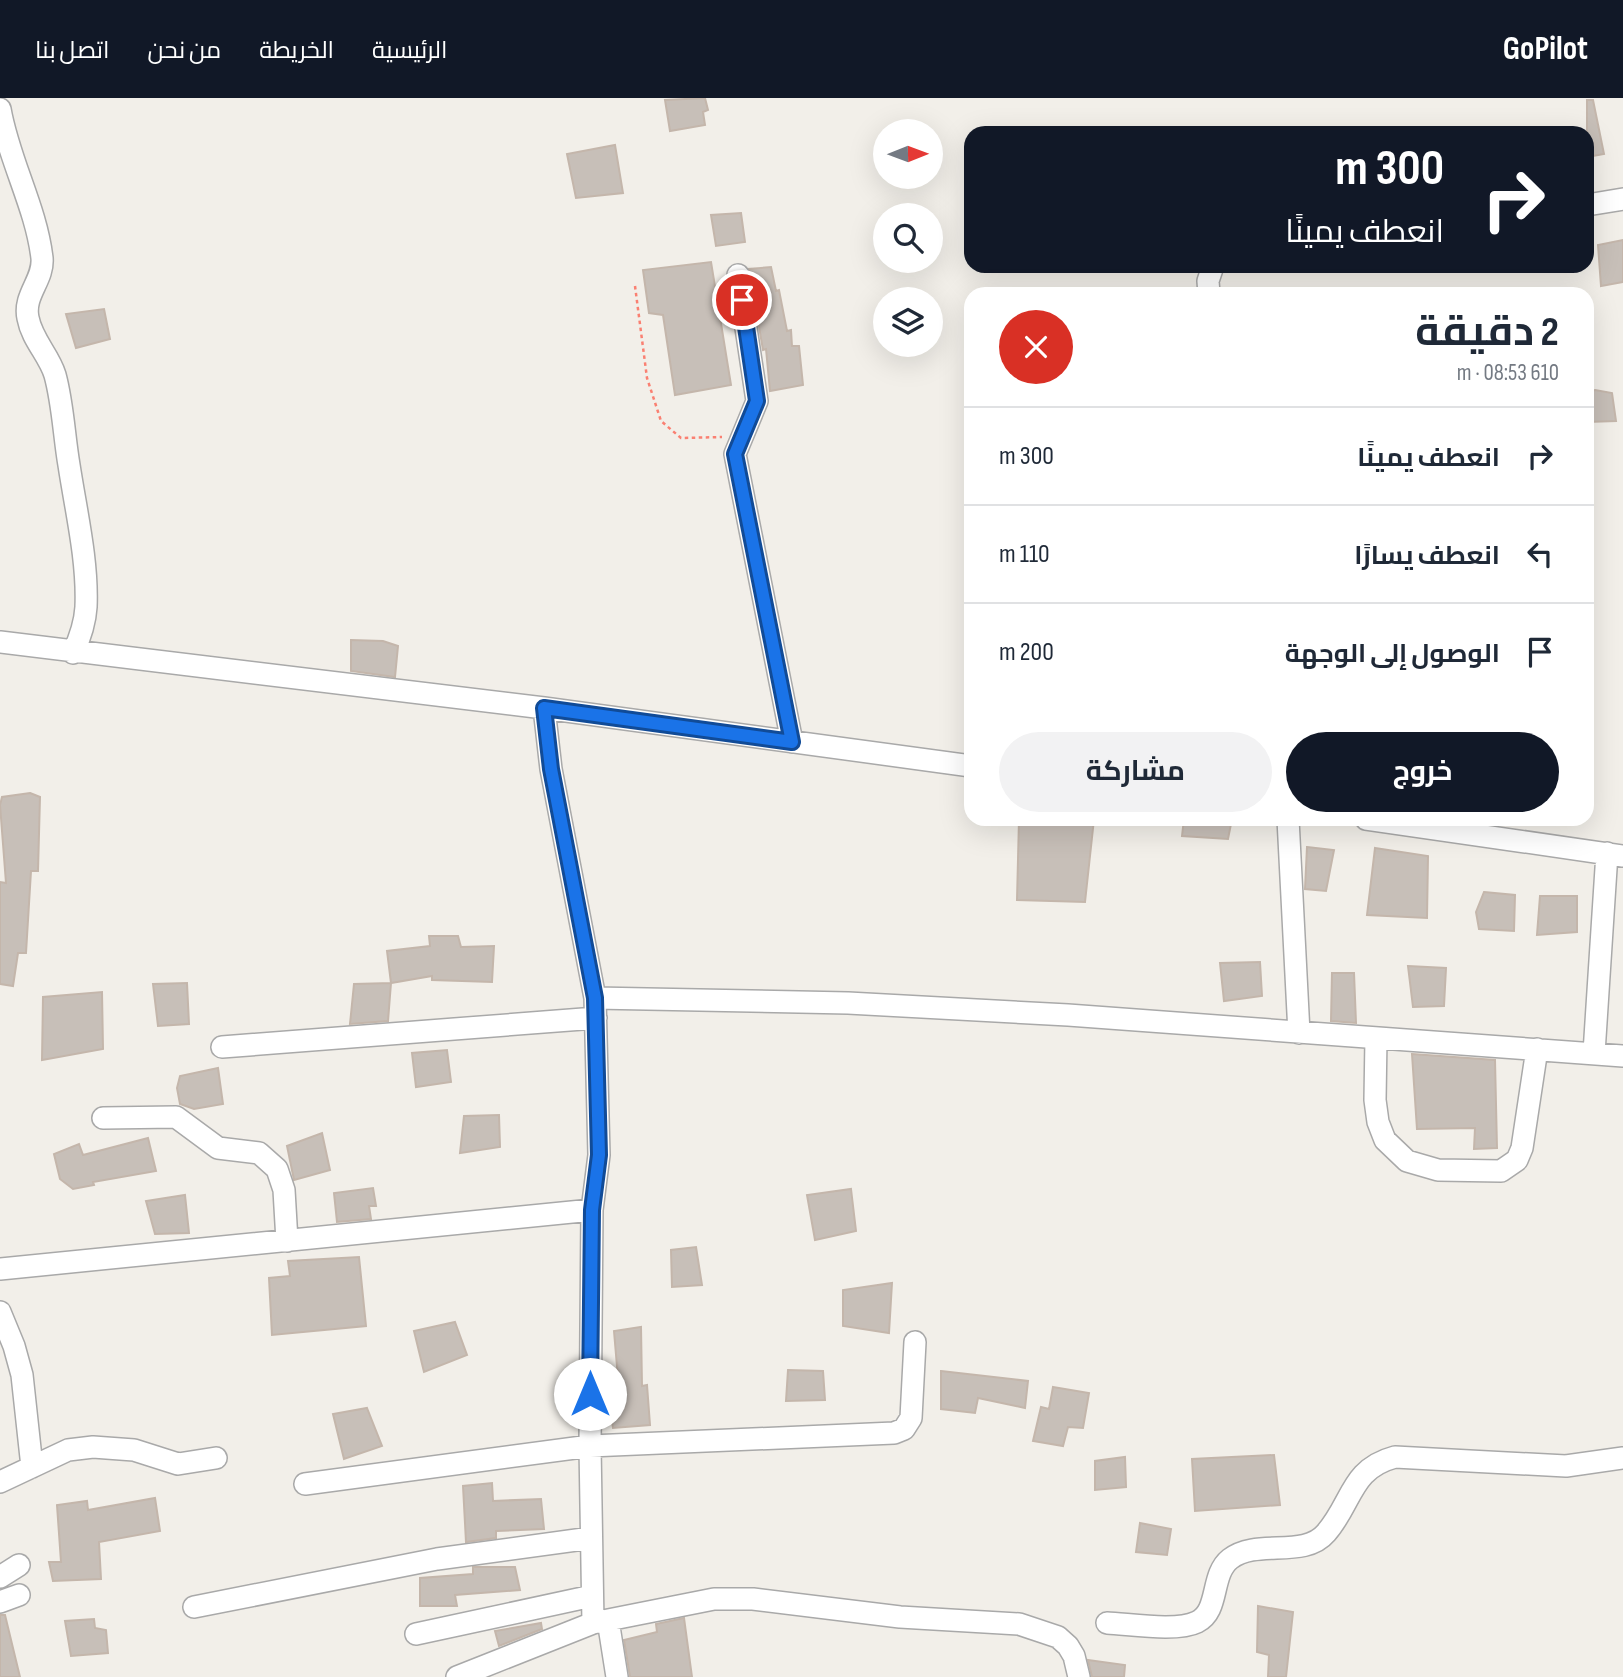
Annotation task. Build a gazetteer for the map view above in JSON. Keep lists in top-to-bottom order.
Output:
{
  "north": "right",
  "page": {
    "header": "GoPilot",
    "nav": [
      "الرئيسية",
      "الخريطة",
      "من نحن",
      "اتصل بنا"
    ],
    "turn": ["300 m", "انعطف يمينًا"],
    "heading": ["2 دقيقة", "610 m · 08:53"],
    "list": [
      {
        "name": "انعطف يمينًا",
        "value": "300 m"
      },
      {
        "name": "انعطف يسارًا",
        "value": "110 m"
      },
      {
        "name": "الوصول إلى الوجهة",
        "value": "200 m"
      }
    ],
    "buttons": ["خروج", "مشاركة"]
  }
}
